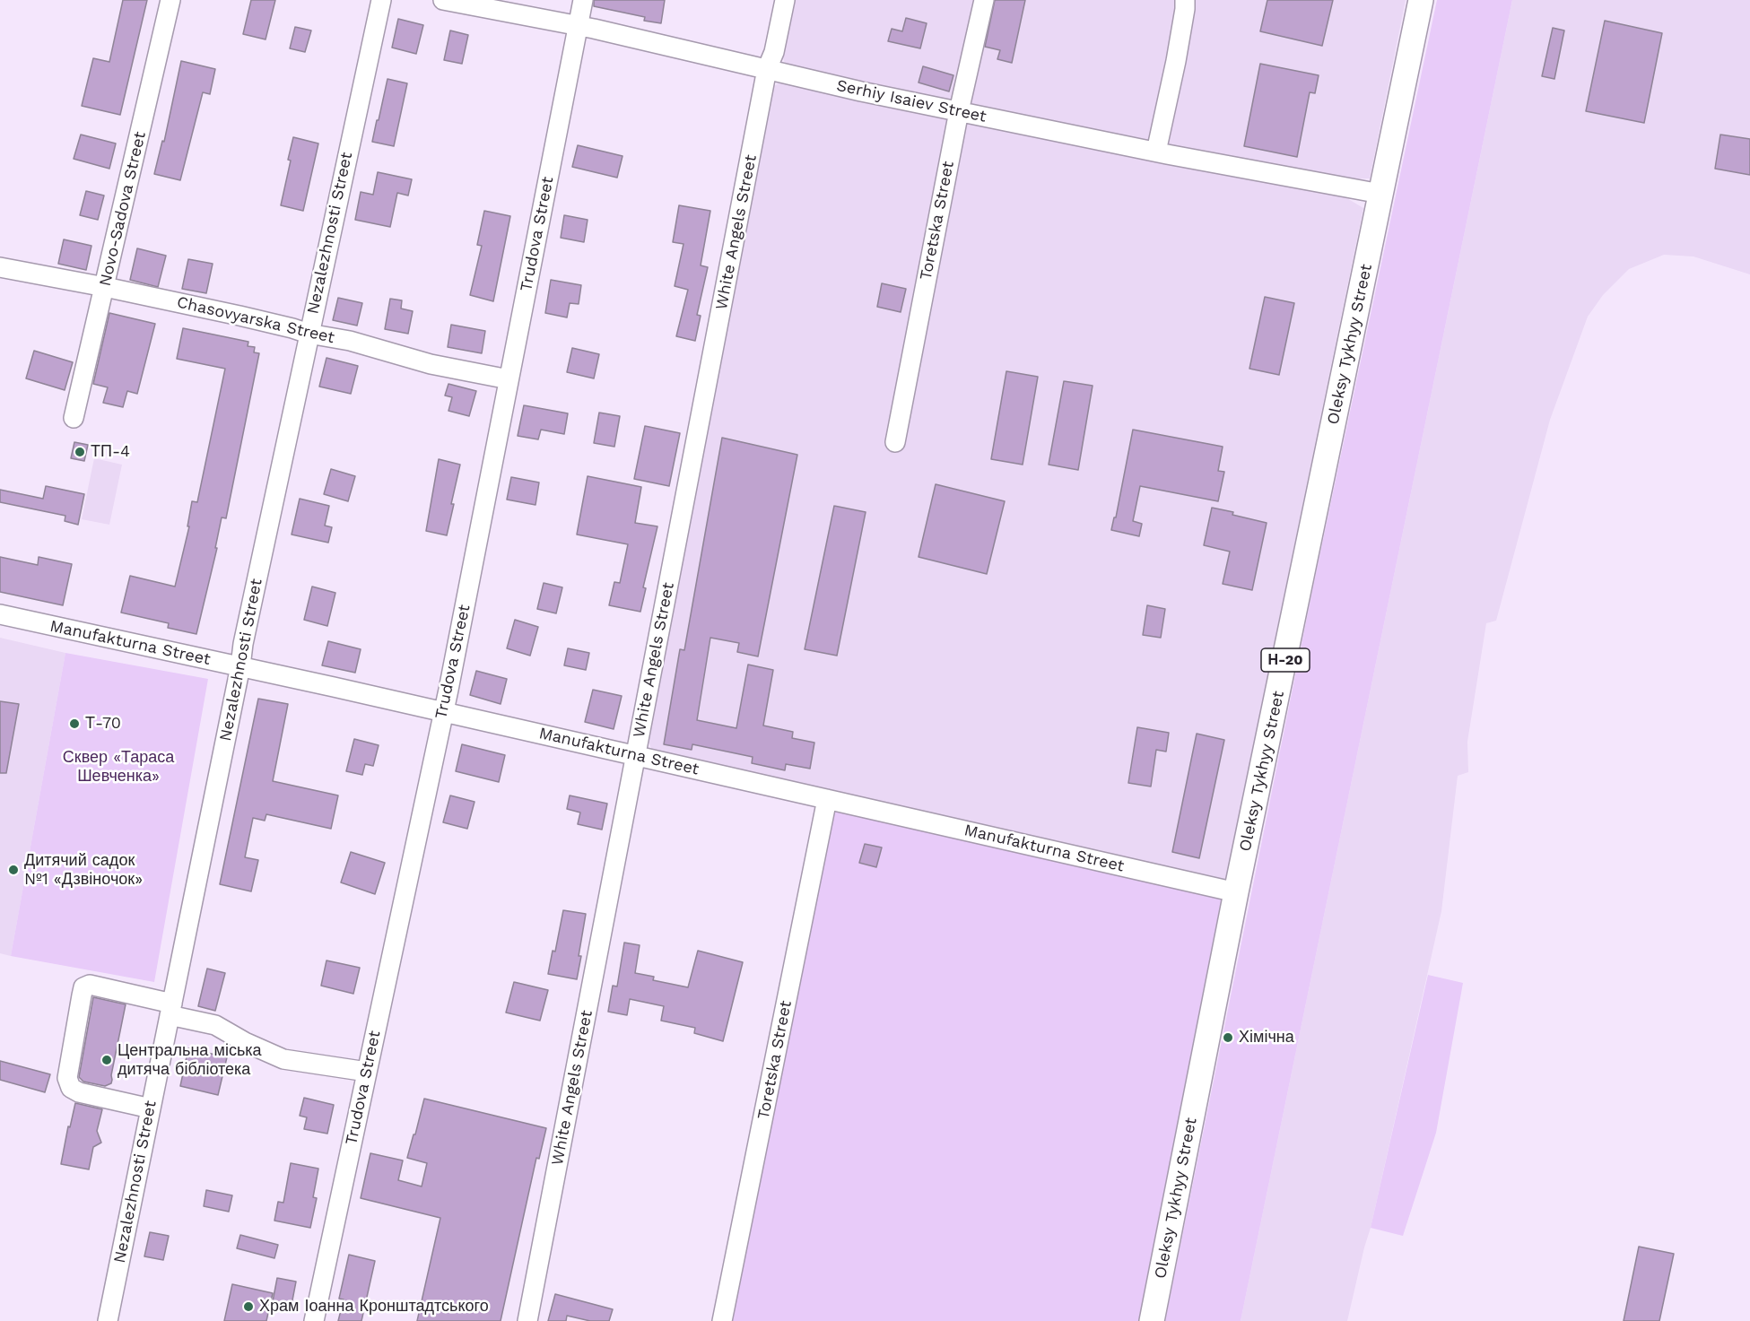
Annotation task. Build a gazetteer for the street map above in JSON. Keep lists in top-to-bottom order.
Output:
{
  "streets": {
    "main road": ["Oleksy Tykhyy Street", "Н-20"],
    "street": [
      "Serhiy Isaiev Street",
      "Novo-Sadova Street",
      "Toretska Street",
      "White Angels Street",
      "Nezalezhnosti Street",
      "Trudova Street",
      "Chasovyarska Street",
      "Manufakturna Street"
    ]
  },
  "crossings": [
    ["Serhiy Isaiev Street", "Toretska Street"],
    ["Serhiy Isaiev Street", "White Angels Street"],
    ["Serhiy Isaiev Street", "Trudova Street"],
    ["Serhiy Isaiev Street", "Oleksy Tykhyy Street"],
    ["Novo-Sadova Street", "Chasovyarska Street"],
    ["Toretska Street", "Manufakturna Street"],
    ["White Angels Street", "Manufakturna Street"],
    ["Nezalezhnosti Street", "Chasovyarska Street"],
    ["Nezalezhnosti Street", "Manufakturna Street"],
    ["Trudova Street", "Chasovyarska Street"],
    ["Trudova Street", "Manufakturna Street"],
    ["Oleksy Tykhyy Street", "Manufakturna Street"]
  ],
  "parks": ["Сквер «Тараса Шевченка»"],
  "places": [
    "ТП-4",
    "Т-70",
    "Дитячий садок №1 «Дзвіночок»",
    "Хімічна",
    "Центральна міська дитяча бібліотека",
    "Храм Іоанна Кронштадтського"
  ]
}
